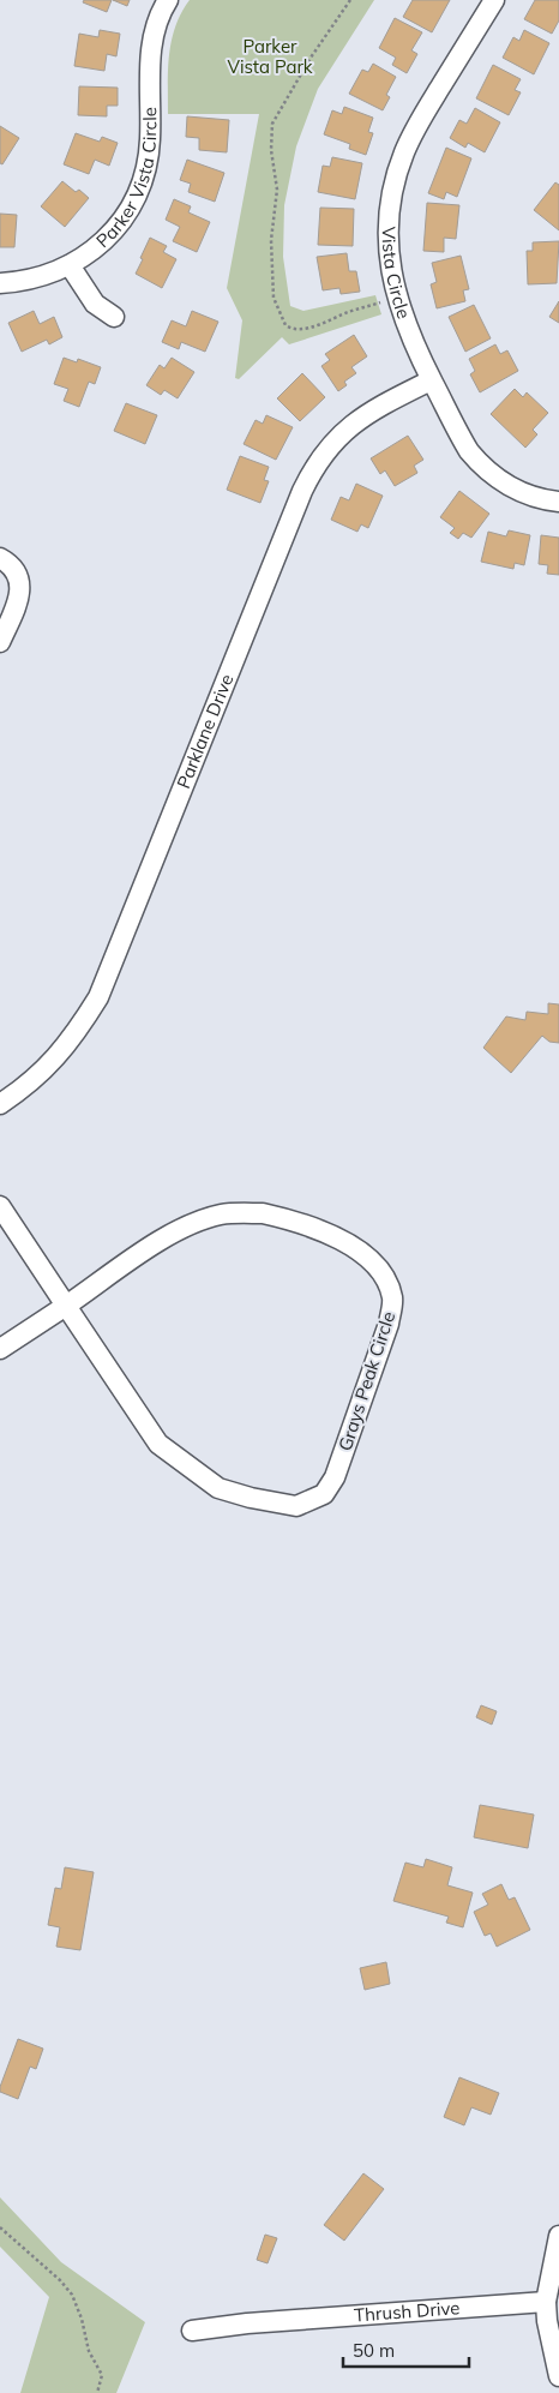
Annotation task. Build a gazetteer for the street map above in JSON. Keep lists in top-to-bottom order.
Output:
{
  "streets": {
    "street": [
      "Parker Vista Circle",
      "Vista Circle",
      "Parklane Drive",
      "Grays Peak Circle",
      "Thrush Drive"
    ]
  },
  "crossings": [
    ["Vista Circle", "Parklane Drive"]
  ],
  "parks": ["Parker Vista Park"],
  "scale_bar": "50 m"
}
